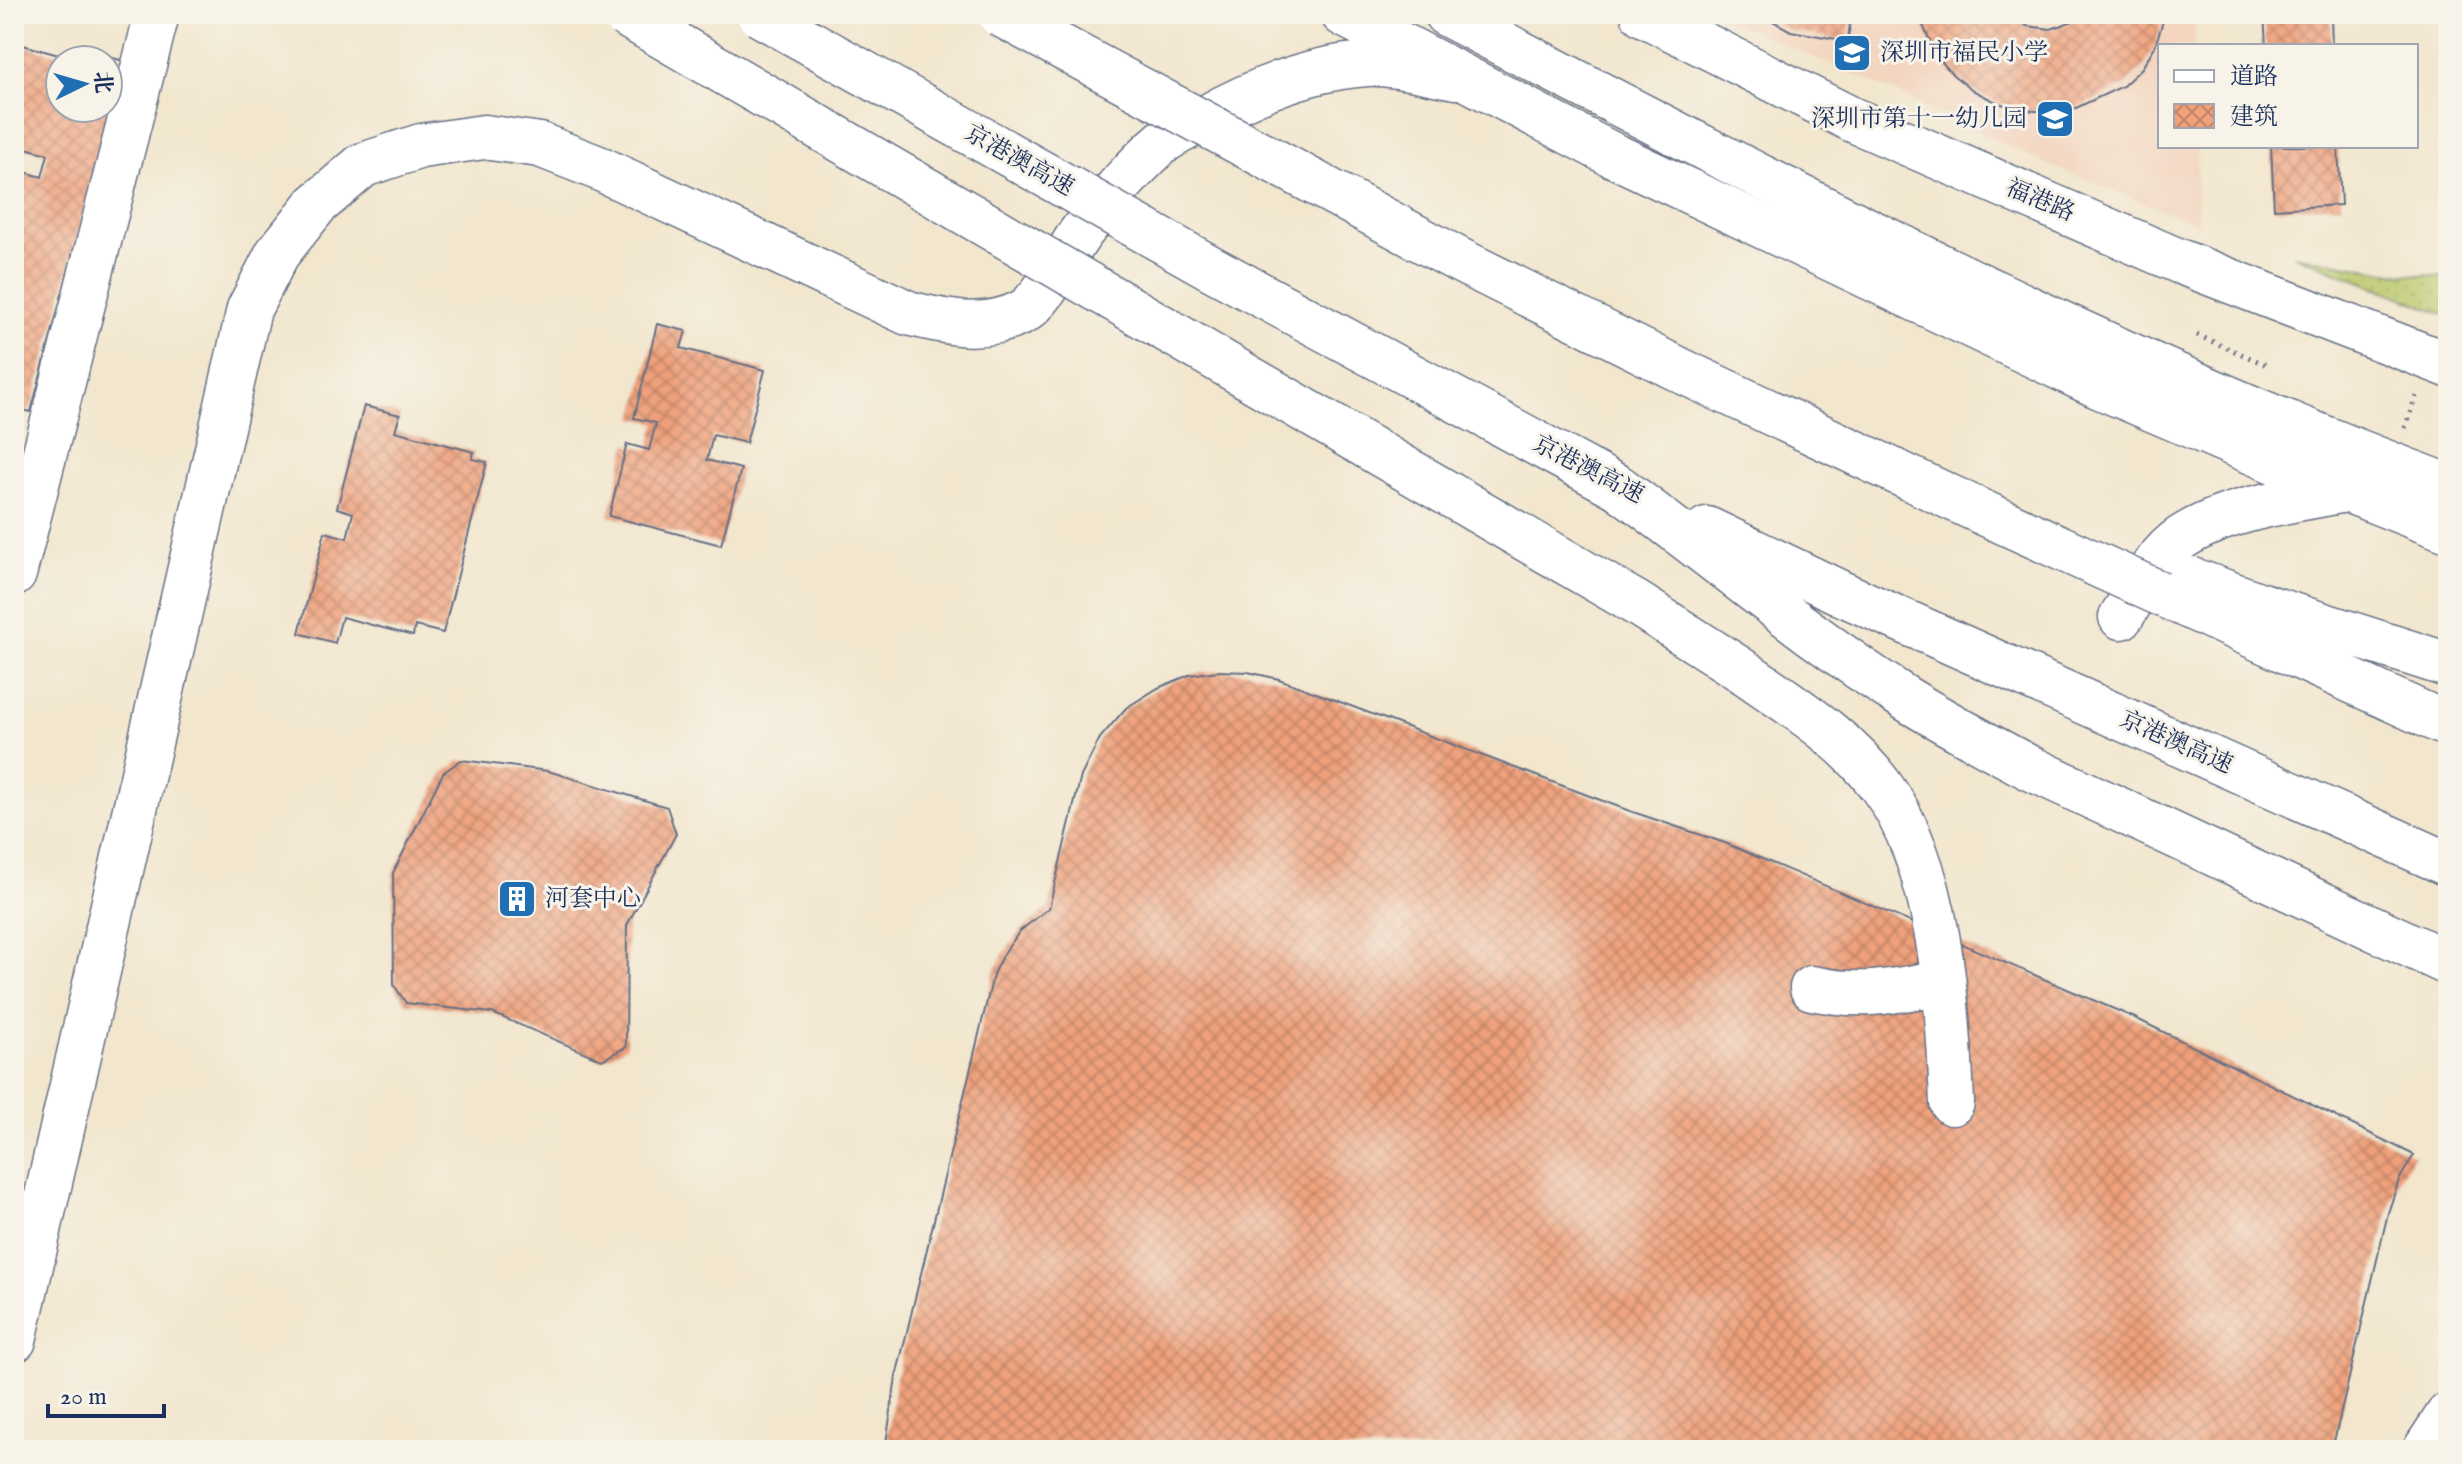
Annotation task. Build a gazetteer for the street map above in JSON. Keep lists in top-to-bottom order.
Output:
{
  "streets": {
    "main road": ["京港澳高速", "福港路"]
  },
  "places": {
    "school or university": ["深圳市福民小学", "深圳市第十一幼儿园"],
    "building": ["河套中心"]
  },
  "legend": ["道路", "建筑"],
  "scale_bar": "20 m",
  "north": "right"
}
